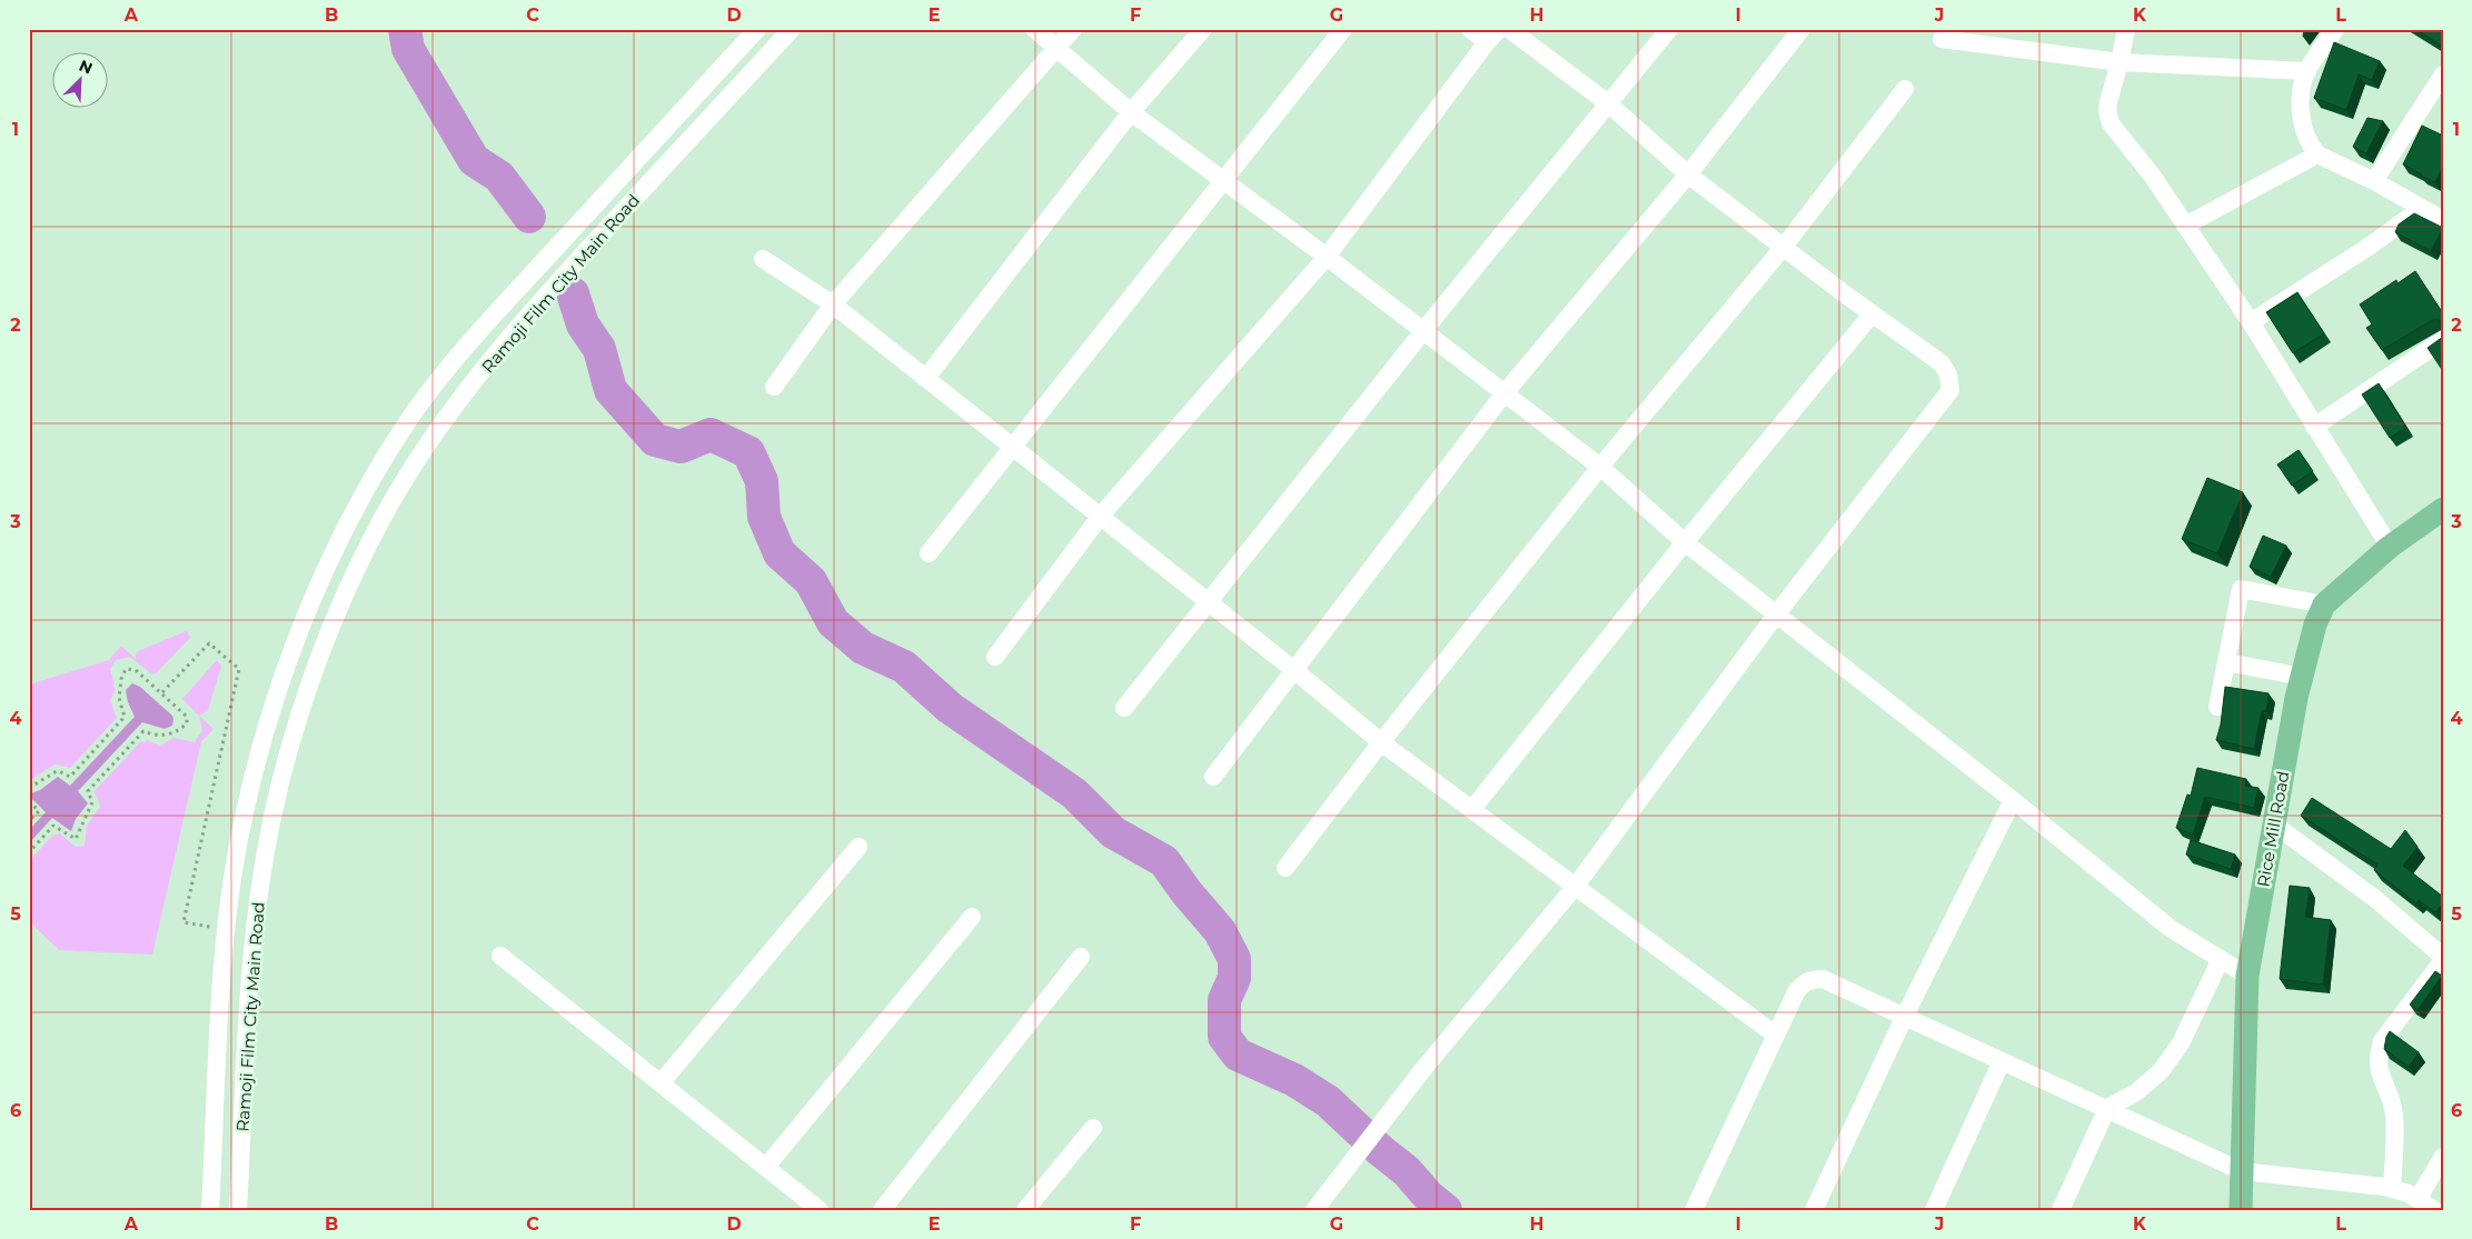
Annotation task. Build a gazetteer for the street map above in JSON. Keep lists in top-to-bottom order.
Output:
{
  "streets": {
    "main road": ["Rice Mill Road"],
    "street": ["Ramoji Film City Main Road"]
  },
  "north": "top right",
  "grid": {
    "columns": [
      "A",
      "B",
      "C",
      "D",
      "E",
      "F",
      "G",
      "H",
      "I",
      "J",
      "K",
      "L"
    ],
    "rows": [
      "1",
      "2",
      "3",
      "4",
      "5",
      "6"
    ]
  }
}
